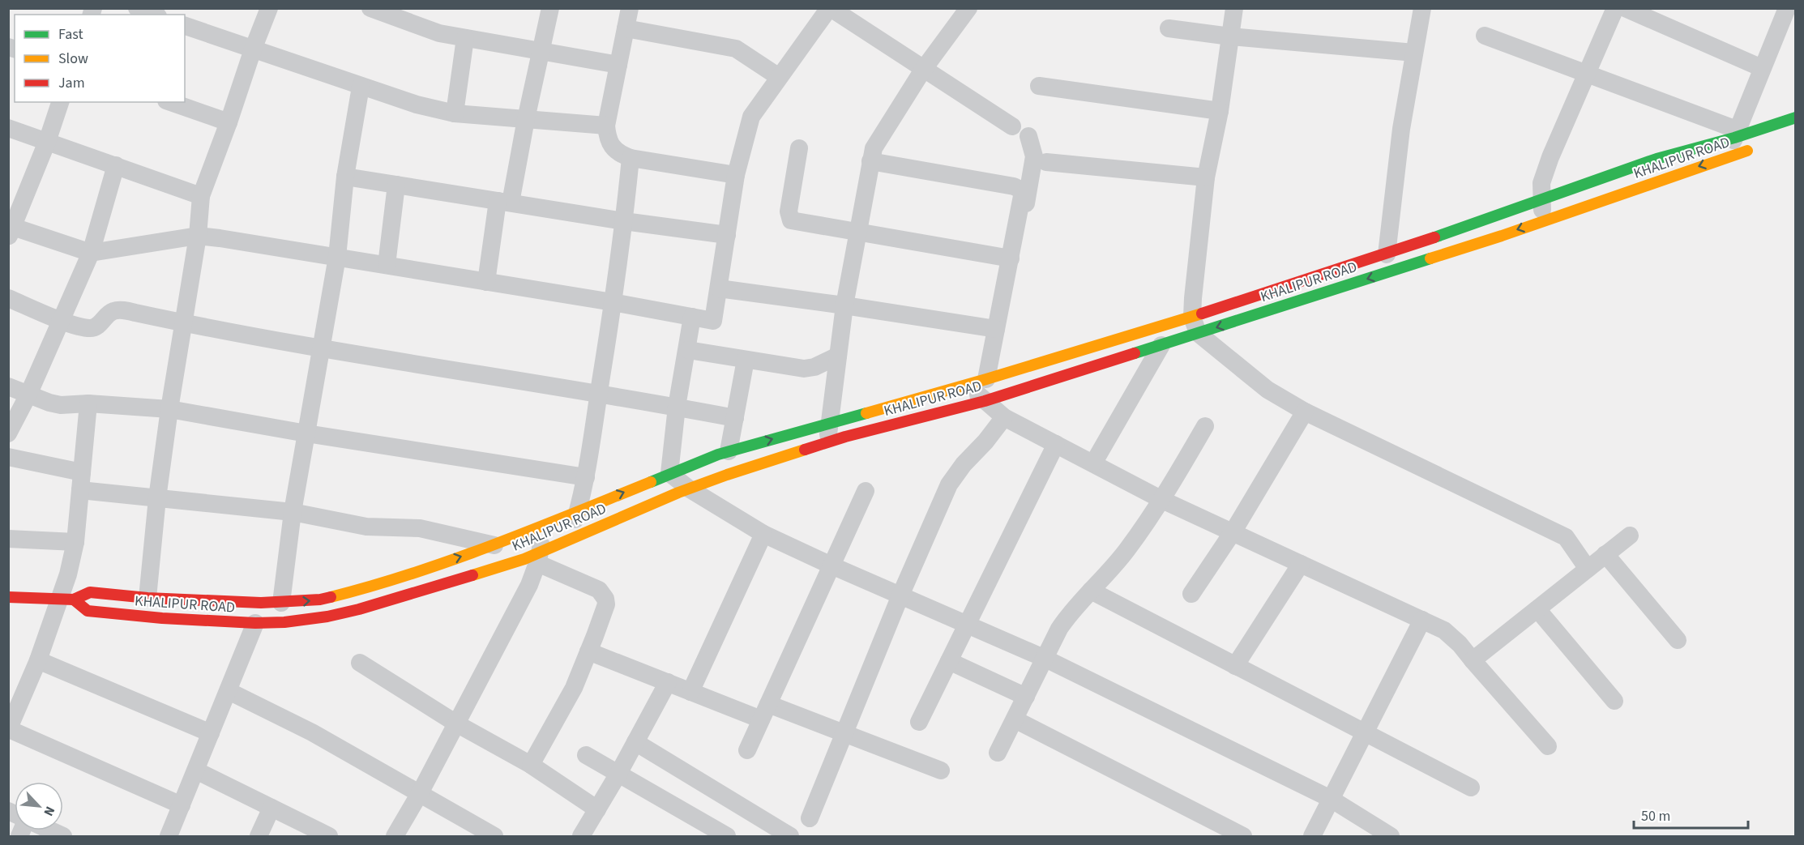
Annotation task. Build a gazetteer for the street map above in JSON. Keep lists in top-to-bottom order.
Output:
{
  "streets": {
    "street": ["KHALIPUR ROAD"]
  },
  "legend": ["Fast", "Slow", "Jam"],
  "scale_bar": "50 m",
  "north": "bottom right"
}
